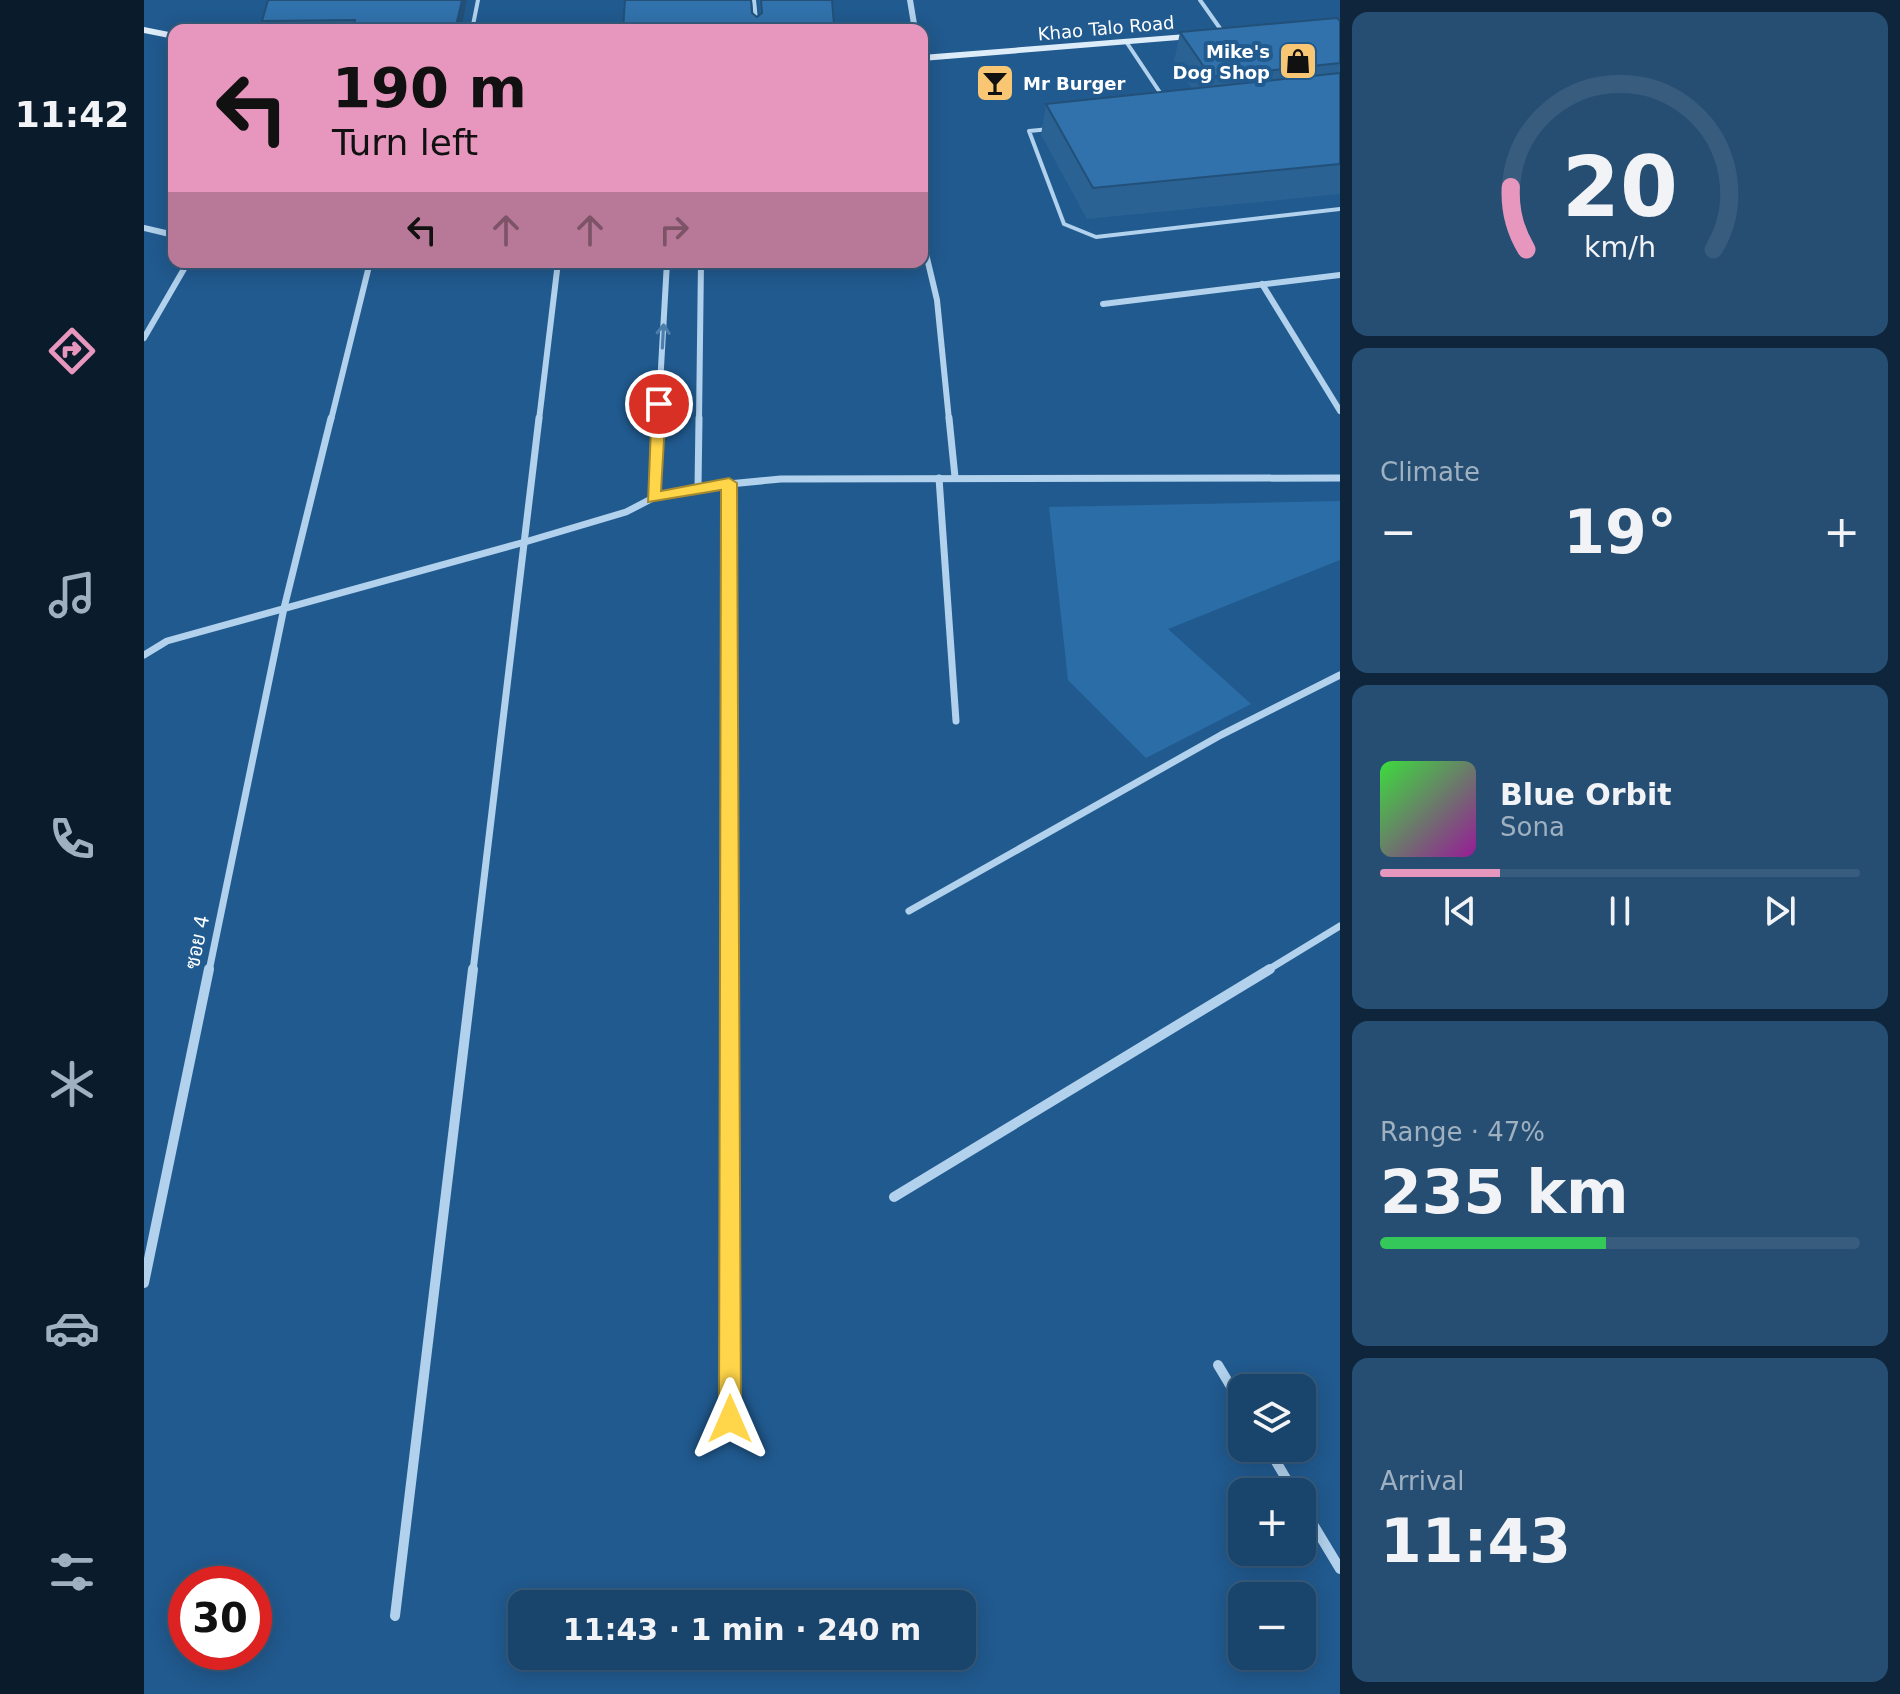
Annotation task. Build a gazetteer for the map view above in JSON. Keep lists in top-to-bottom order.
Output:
{
  "streets": {
    "street": ["Khao Talo Road", "ซอย 4"]
  },
  "places": {
    "shop": ["Mike's Dog Shop"],
    "bar": ["Mr Burger"]
  },
  "page": {
    "tabs": "11:42",
    "turn": ["190 m", "Turn left"],
    "tile": [
      "Climate",
      ["Range · 47%", "235 km"],
      ["Arrival", "11:43"]
    ],
    "heat": ["−", "19°", "+"],
    "song": ["Blue Orbit", "Sona"],
    "map_buttons": ["+", "−"],
    "limit": "30",
    "trip": "11:43 · 1 min · 240 m",
    "gauge": ["20", "km/h"]
  }
}
